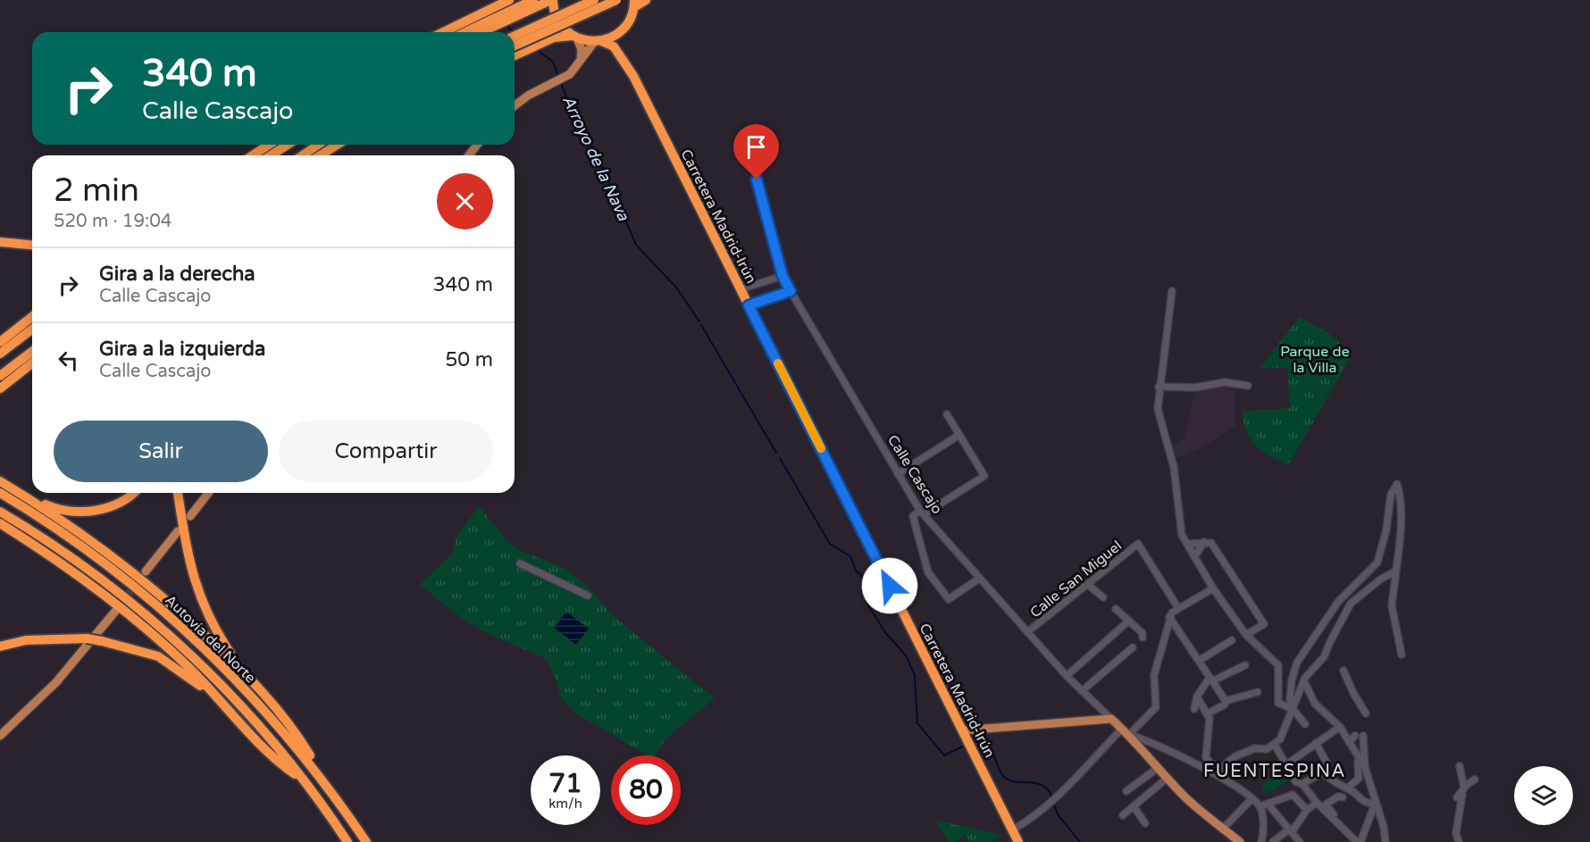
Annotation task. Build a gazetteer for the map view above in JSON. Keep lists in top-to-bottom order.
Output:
{
  "streets": {
    "highway": ["Carretera Madrid-Irún", "Autovía del Norte"],
    "main road": ["Calle Cascajo"],
    "street": ["Calle San Miguel"]
  },
  "crossings": [
    ["Calle Cascajo", "Calle San Miguel"]
  ],
  "districts": ["FUENTESPINA"],
  "water": ["Arroyo de la Nava"],
  "parks": ["Parque de la Villa"],
  "page": {
    "turn": ["340 m", "Calle Cascajo"],
    "heading": ["2 min", "520 m · 19:04"],
    "list": [
      {
        "name": "Gira a la derecha",
        "note": "Calle Cascajo",
        "value": "340 m"
      },
      {
        "name": "Gira a la izquierda",
        "note": "Calle Cascajo",
        "value": "50 m"
      }
    ],
    "buttons": ["Salir", "Compartir"],
    "speed": "71 km/h",
    "limit": "80"
  }
}
